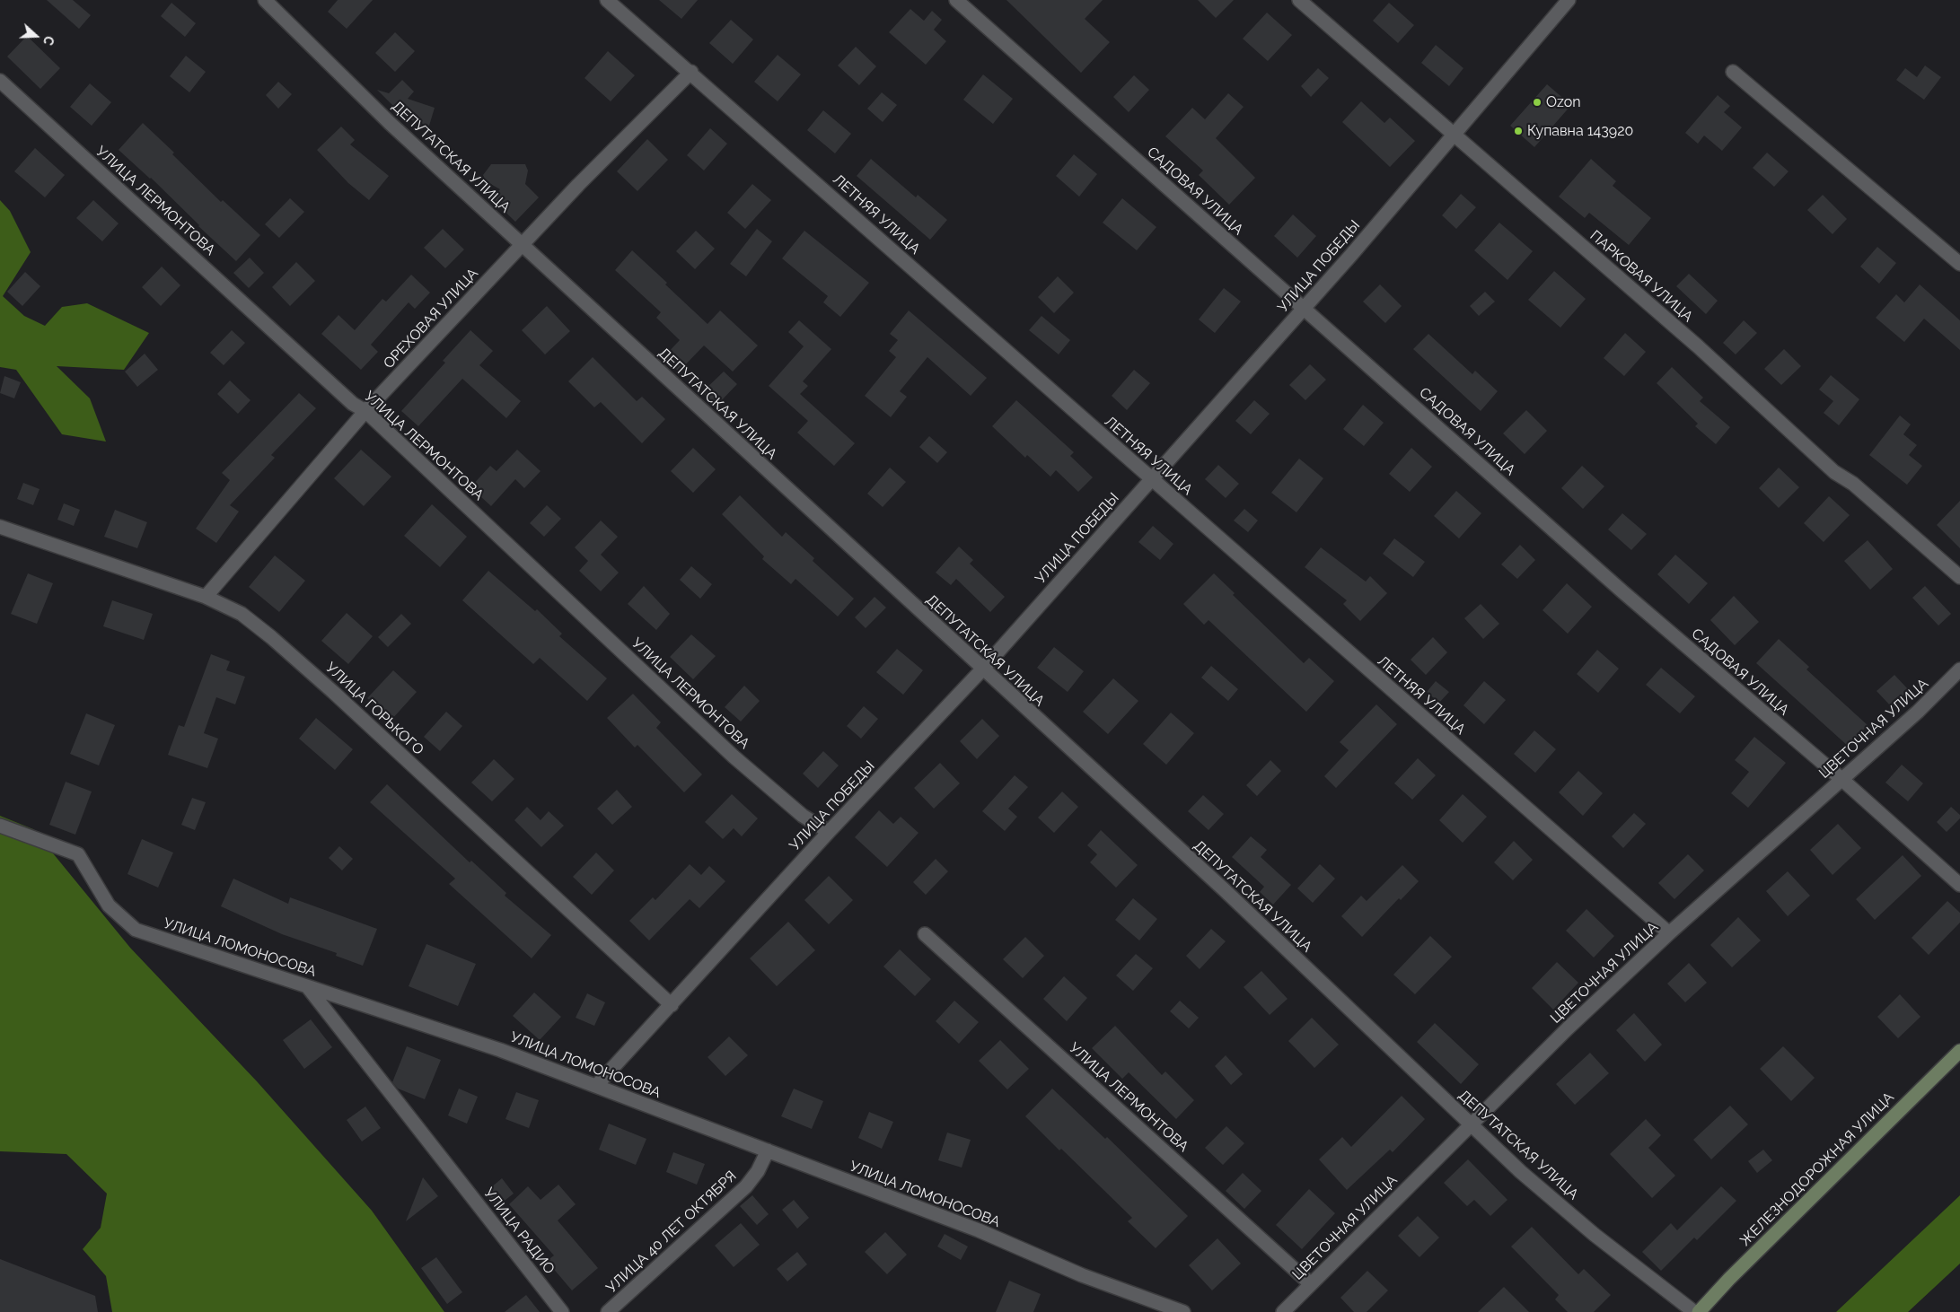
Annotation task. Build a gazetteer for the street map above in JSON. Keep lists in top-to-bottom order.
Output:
{
  "streets": {
    "main road": ["ЖЕЛЕЗНОДОРОЖНАЯ УЛИЦА"],
    "street": [
      "ДЕПУТАТСКАЯ УЛИЦА",
      "САДОВАЯ УЛИЦА",
      "УЛИЦА ЛЕРМОНТОВА",
      "ЛЕТНЯЯ УЛИЦА",
      "УЛИЦА ПОБЕДЫ",
      "ПАРКОВАЯ УЛИЦА",
      "ОРЕХОВАЯ УЛИЦА",
      "УЛИЦА ГОРЬКОГО",
      "ЦВЕТОЧНАЯ УЛИЦА",
      "УЛИЦА ЛОМОНОСОВА",
      "УЛИЦА РАДИО",
      "УЛИЦА 40 ЛЕТ ОКТЯБРЯ"
    ]
  },
  "crossings": [
    ["ДЕПУТАТСКАЯ УЛИЦА", "УЛИЦА ПОБЕДЫ"],
    ["ДЕПУТАТСКАЯ УЛИЦА", "ОРЕХОВАЯ УЛИЦА"],
    ["ДЕПУТАТСКАЯ УЛИЦА", "ЦВЕТОЧНАЯ УЛИЦА"],
    ["САДОВАЯ УЛИЦА", "УЛИЦА ПОБЕДЫ"],
    ["САДОВАЯ УЛИЦА", "ЦВЕТОЧНАЯ УЛИЦА"],
    ["УЛИЦА ЛЕРМОНТОВА", "УЛИЦА ПОБЕДЫ"],
    ["УЛИЦА ЛЕРМОНТОВА", "ОРЕХОВАЯ УЛИЦА"],
    ["УЛИЦА ЛЕРМОНТОВА", "ЦВЕТОЧНАЯ УЛИЦА"],
    ["ЛЕТНЯЯ УЛИЦА", "УЛИЦА ПОБЕДЫ"],
    ["ЛЕТНЯЯ УЛИЦА", "ОРЕХОВАЯ УЛИЦА"],
    ["ЛЕТНЯЯ УЛИЦА", "ЦВЕТОЧНАЯ УЛИЦА"],
    ["УЛИЦА ПОБЕДЫ", "ПАРКОВАЯ УЛИЦА"],
    ["УЛИЦА ПОБЕДЫ", "УЛИЦА ГОРЬКОГО"],
    ["УЛИЦА ПОБЕДЫ", "УЛИЦА ЛОМОНОСОВА"],
    ["ОРЕХОВАЯ УЛИЦА", "УЛИЦА ГОРЬКОГО"],
    ["УЛИЦА ЛОМОНОСОВА", "УЛИЦА РАДИО"],
    ["УЛИЦА ЛОМОНОСОВА", "УЛИЦА 40 ЛЕТ ОКТЯБРЯ"]
  ],
  "places": ["Ozon", "Купавна 143920"],
  "north": "right"
}
